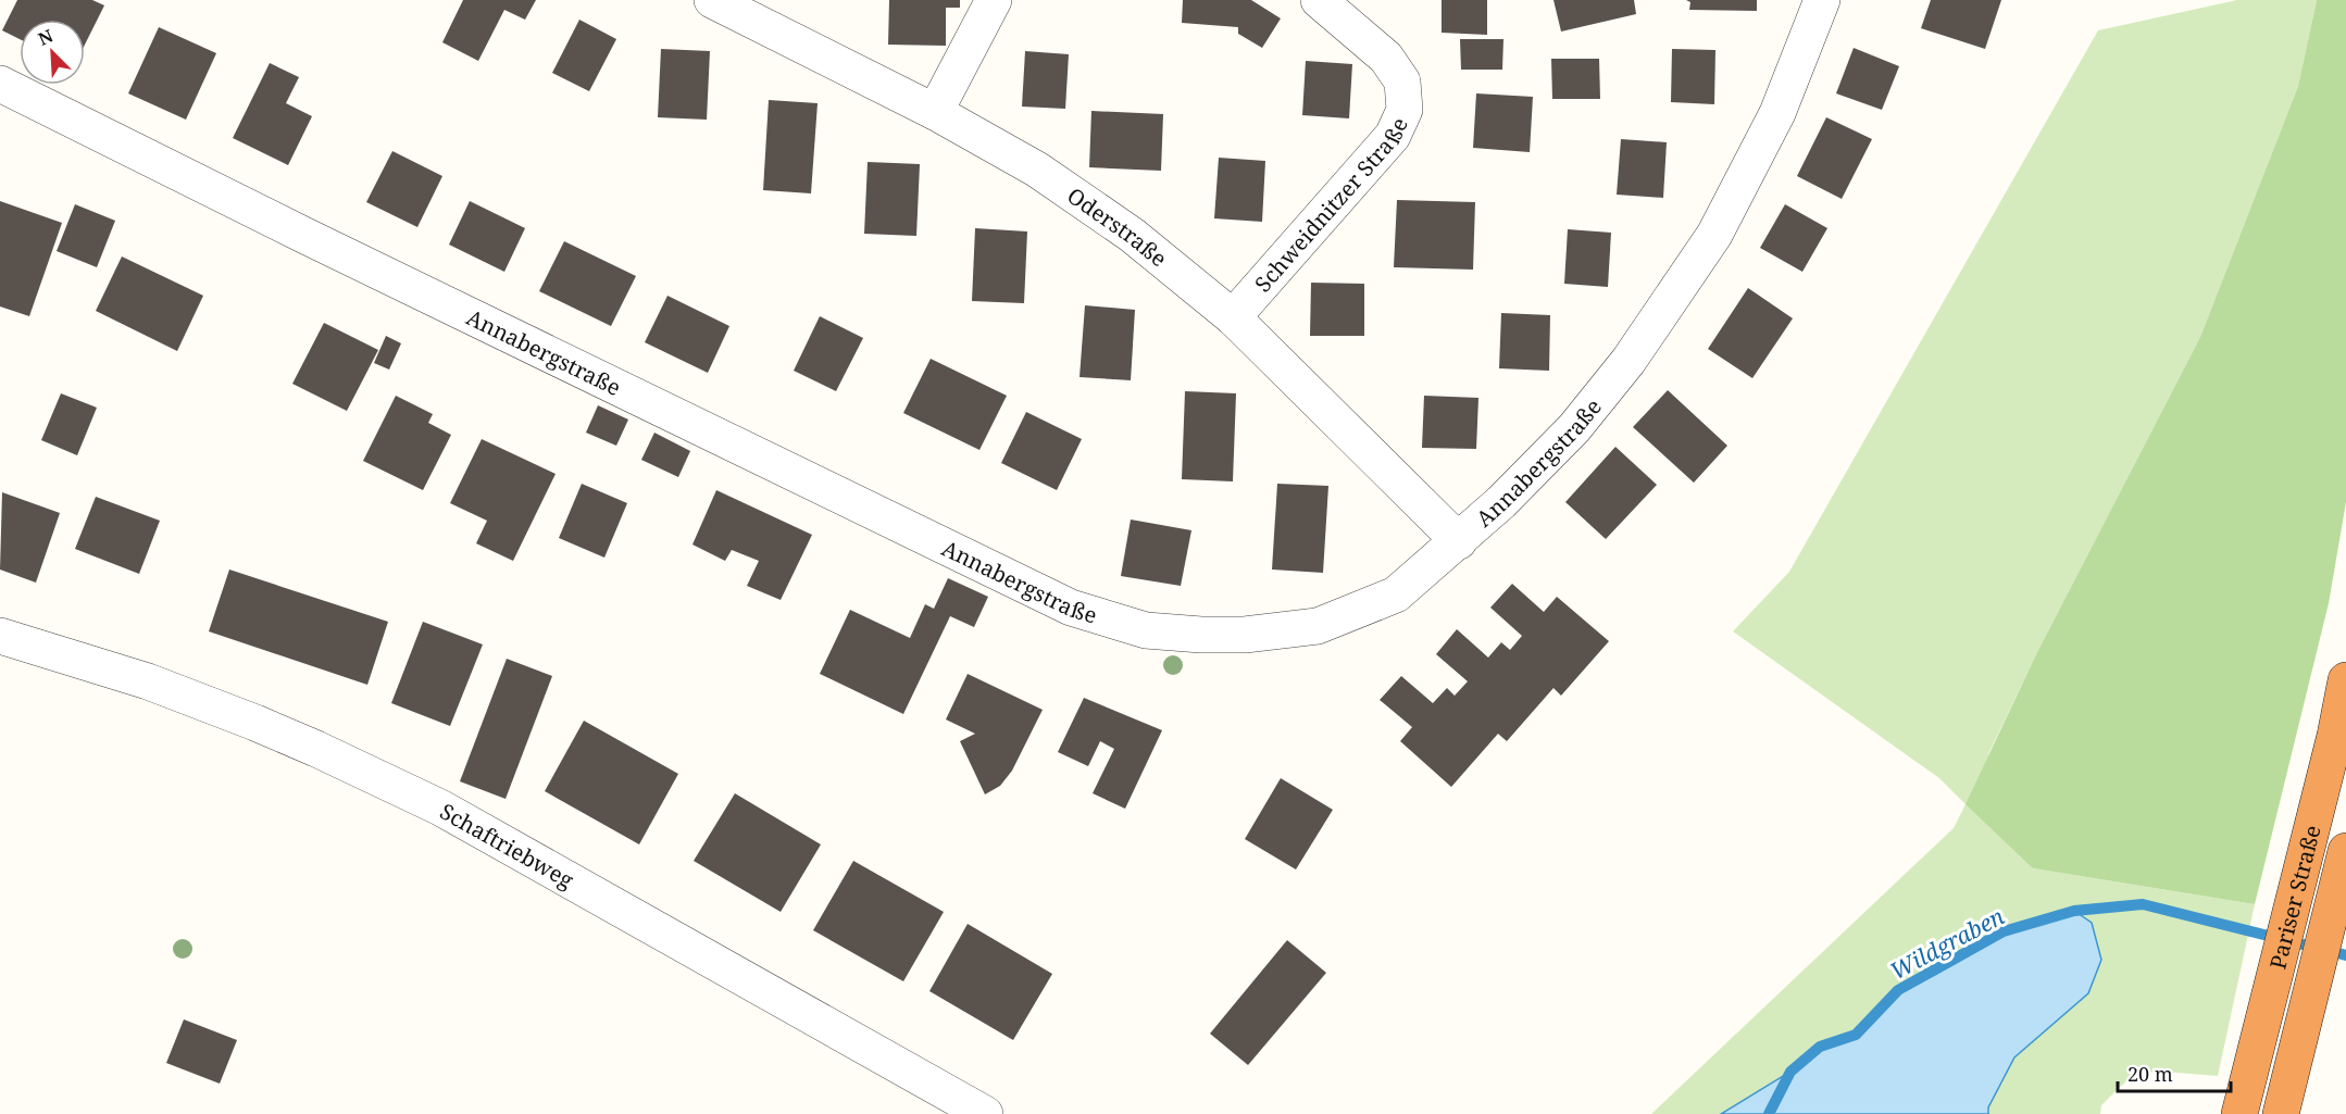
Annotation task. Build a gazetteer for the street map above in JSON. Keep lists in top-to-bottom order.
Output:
{
  "streets": {
    "highway": ["Pariser Straße"],
    "street": [
      "Schweidnitzer Straße",
      "Oderstraße",
      "Annabergstraße",
      "Schaftriebweg"
    ]
  },
  "crossings": [
    ["Schweidnitzer Straße", "Oderstraße"],
    ["Oderstraße", "Annabergstraße"]
  ],
  "water": ["Wildgraben"],
  "scale_bar": "20 m",
  "north": "top left"
}
